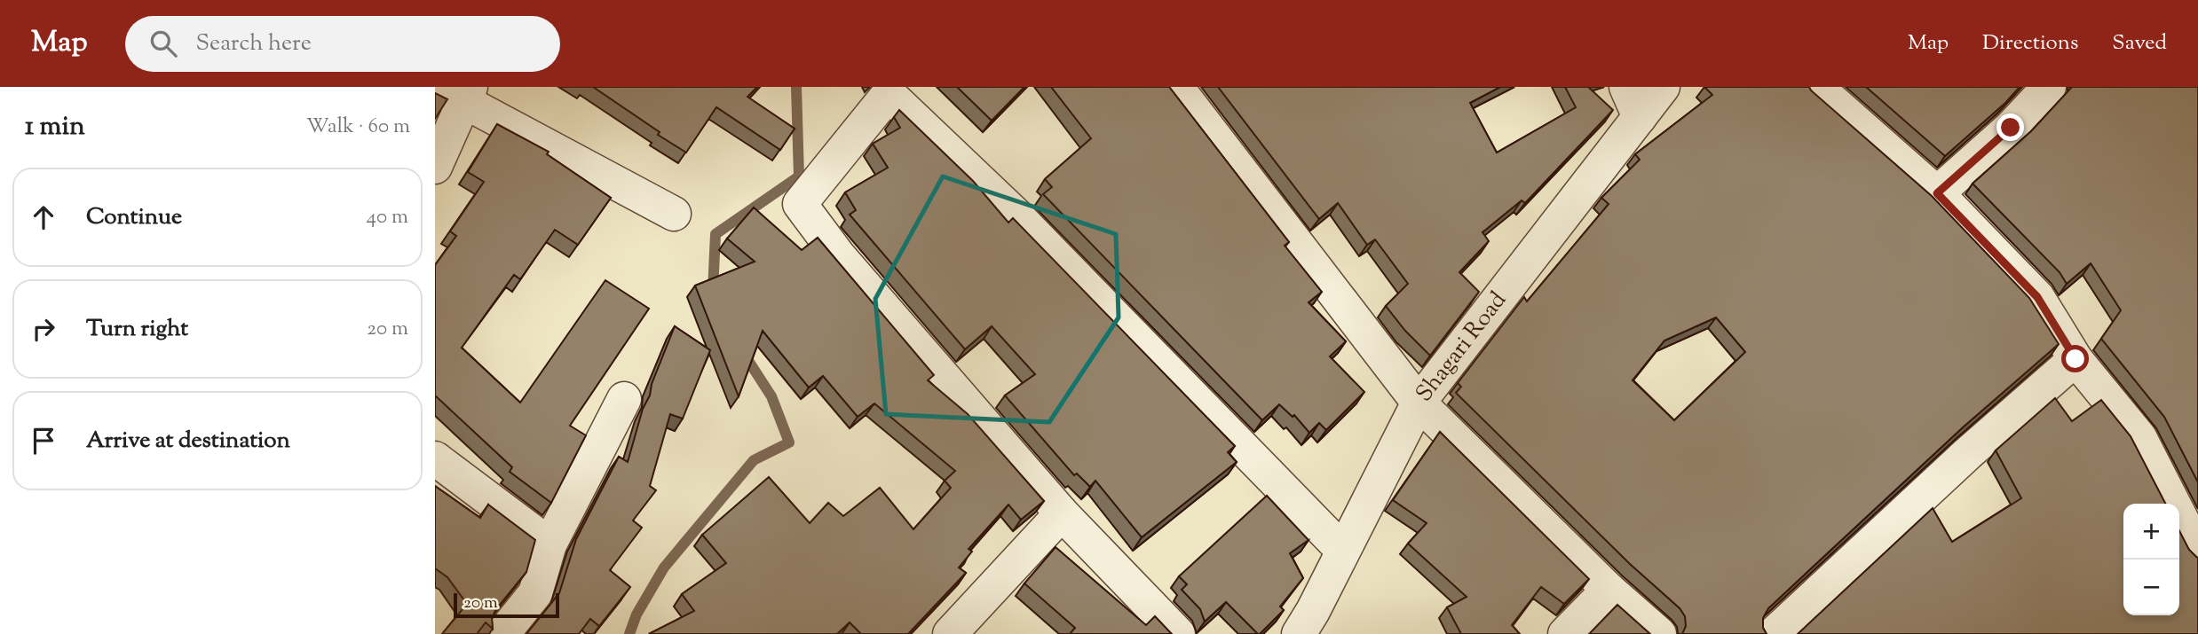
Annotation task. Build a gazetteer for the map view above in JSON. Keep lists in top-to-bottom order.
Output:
{
  "streets": {
    "street": ["Shagari Road"]
  },
  "scale_bar": "20 m",
  "page": {
    "header": "Map",
    "search": "Search here",
    "nav": ["Map", "Directions", "Saved"],
    "heading": ["1 min", "Walk · 60 m"],
    "list": [
      ["Continue", "40 m"],
      ["Turn right", "20 m"],
      "Arrive at destination"
    ],
    "map_buttons": ["+", "−"],
    "scale": "20 m"
  }
}
